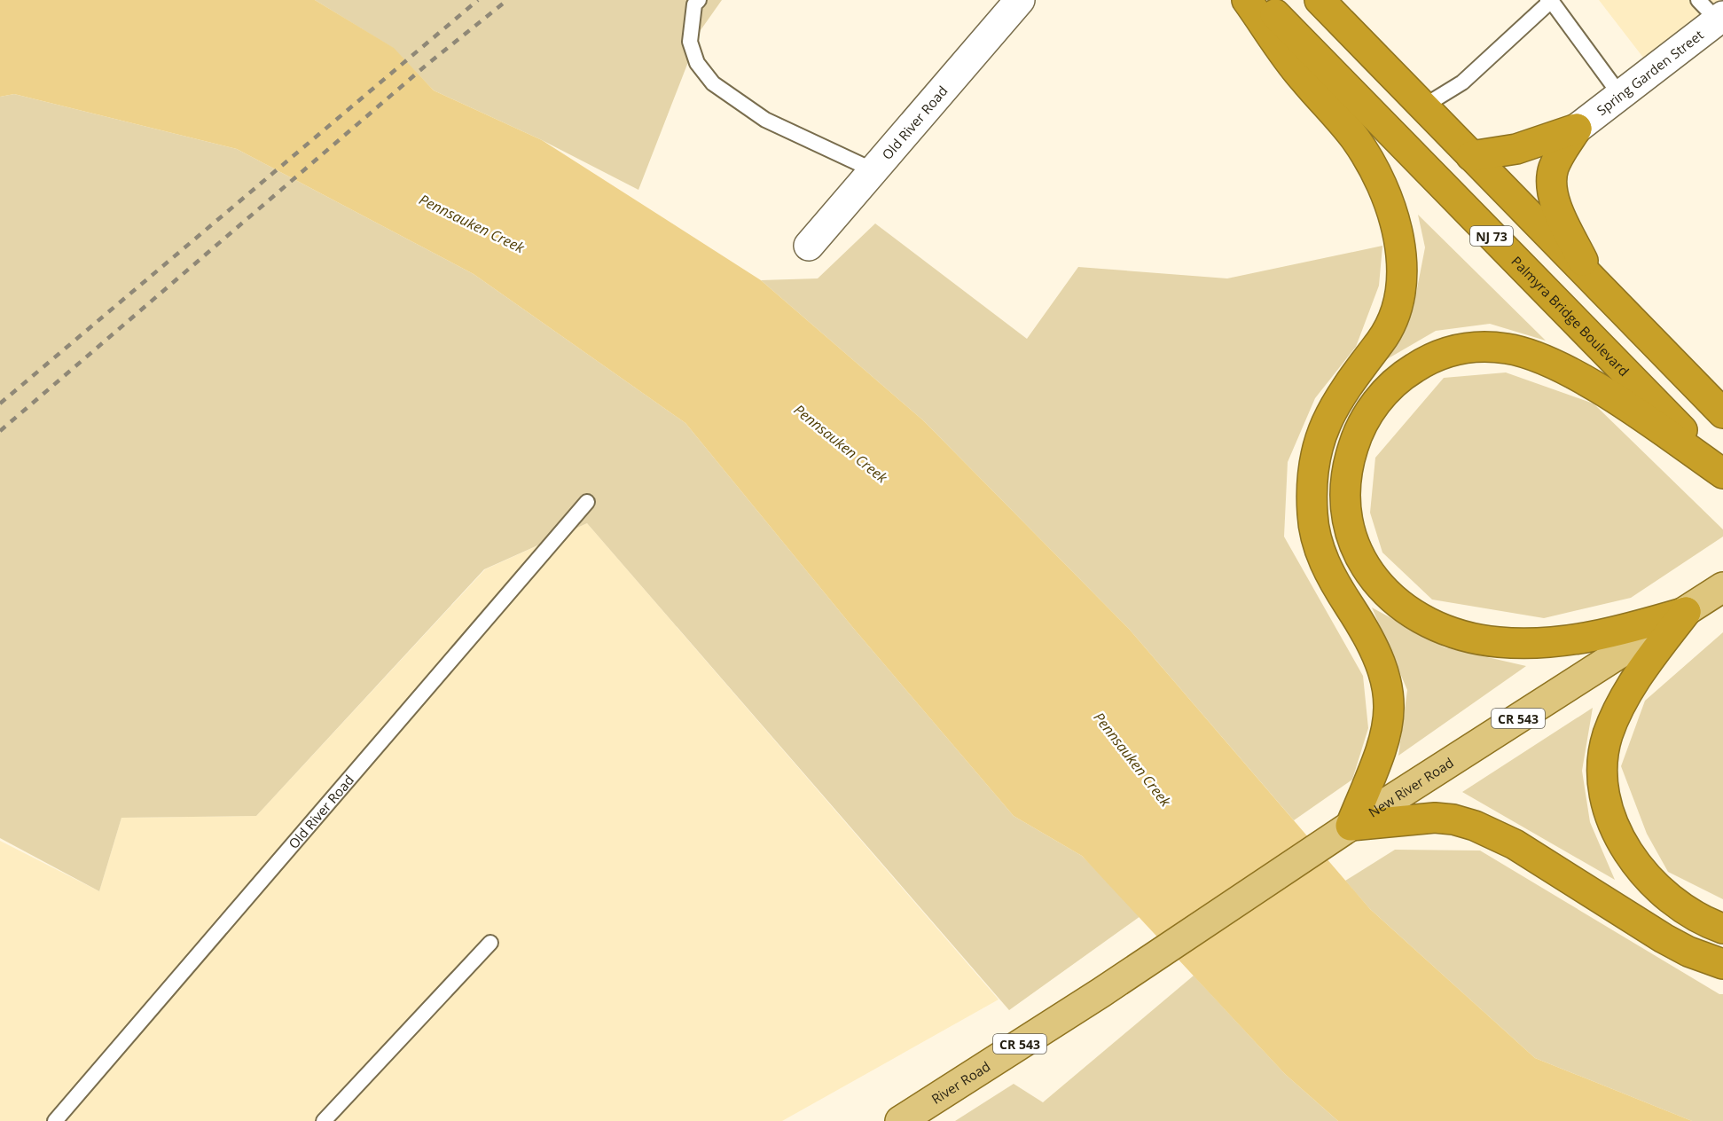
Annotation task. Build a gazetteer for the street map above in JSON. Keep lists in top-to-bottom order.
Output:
{
  "streets": {
    "highway": ["NJ 73", "Palmyra Bridge Boulevard"],
    "main road": ["CR 543", "New River Road", "River Road"],
    "street": ["Spring Garden Street", "Old River Road"]
  },
  "crossings": [
    ["New River Road", "River Road"]
  ],
  "water": ["Pennsauken Creek"]
}
